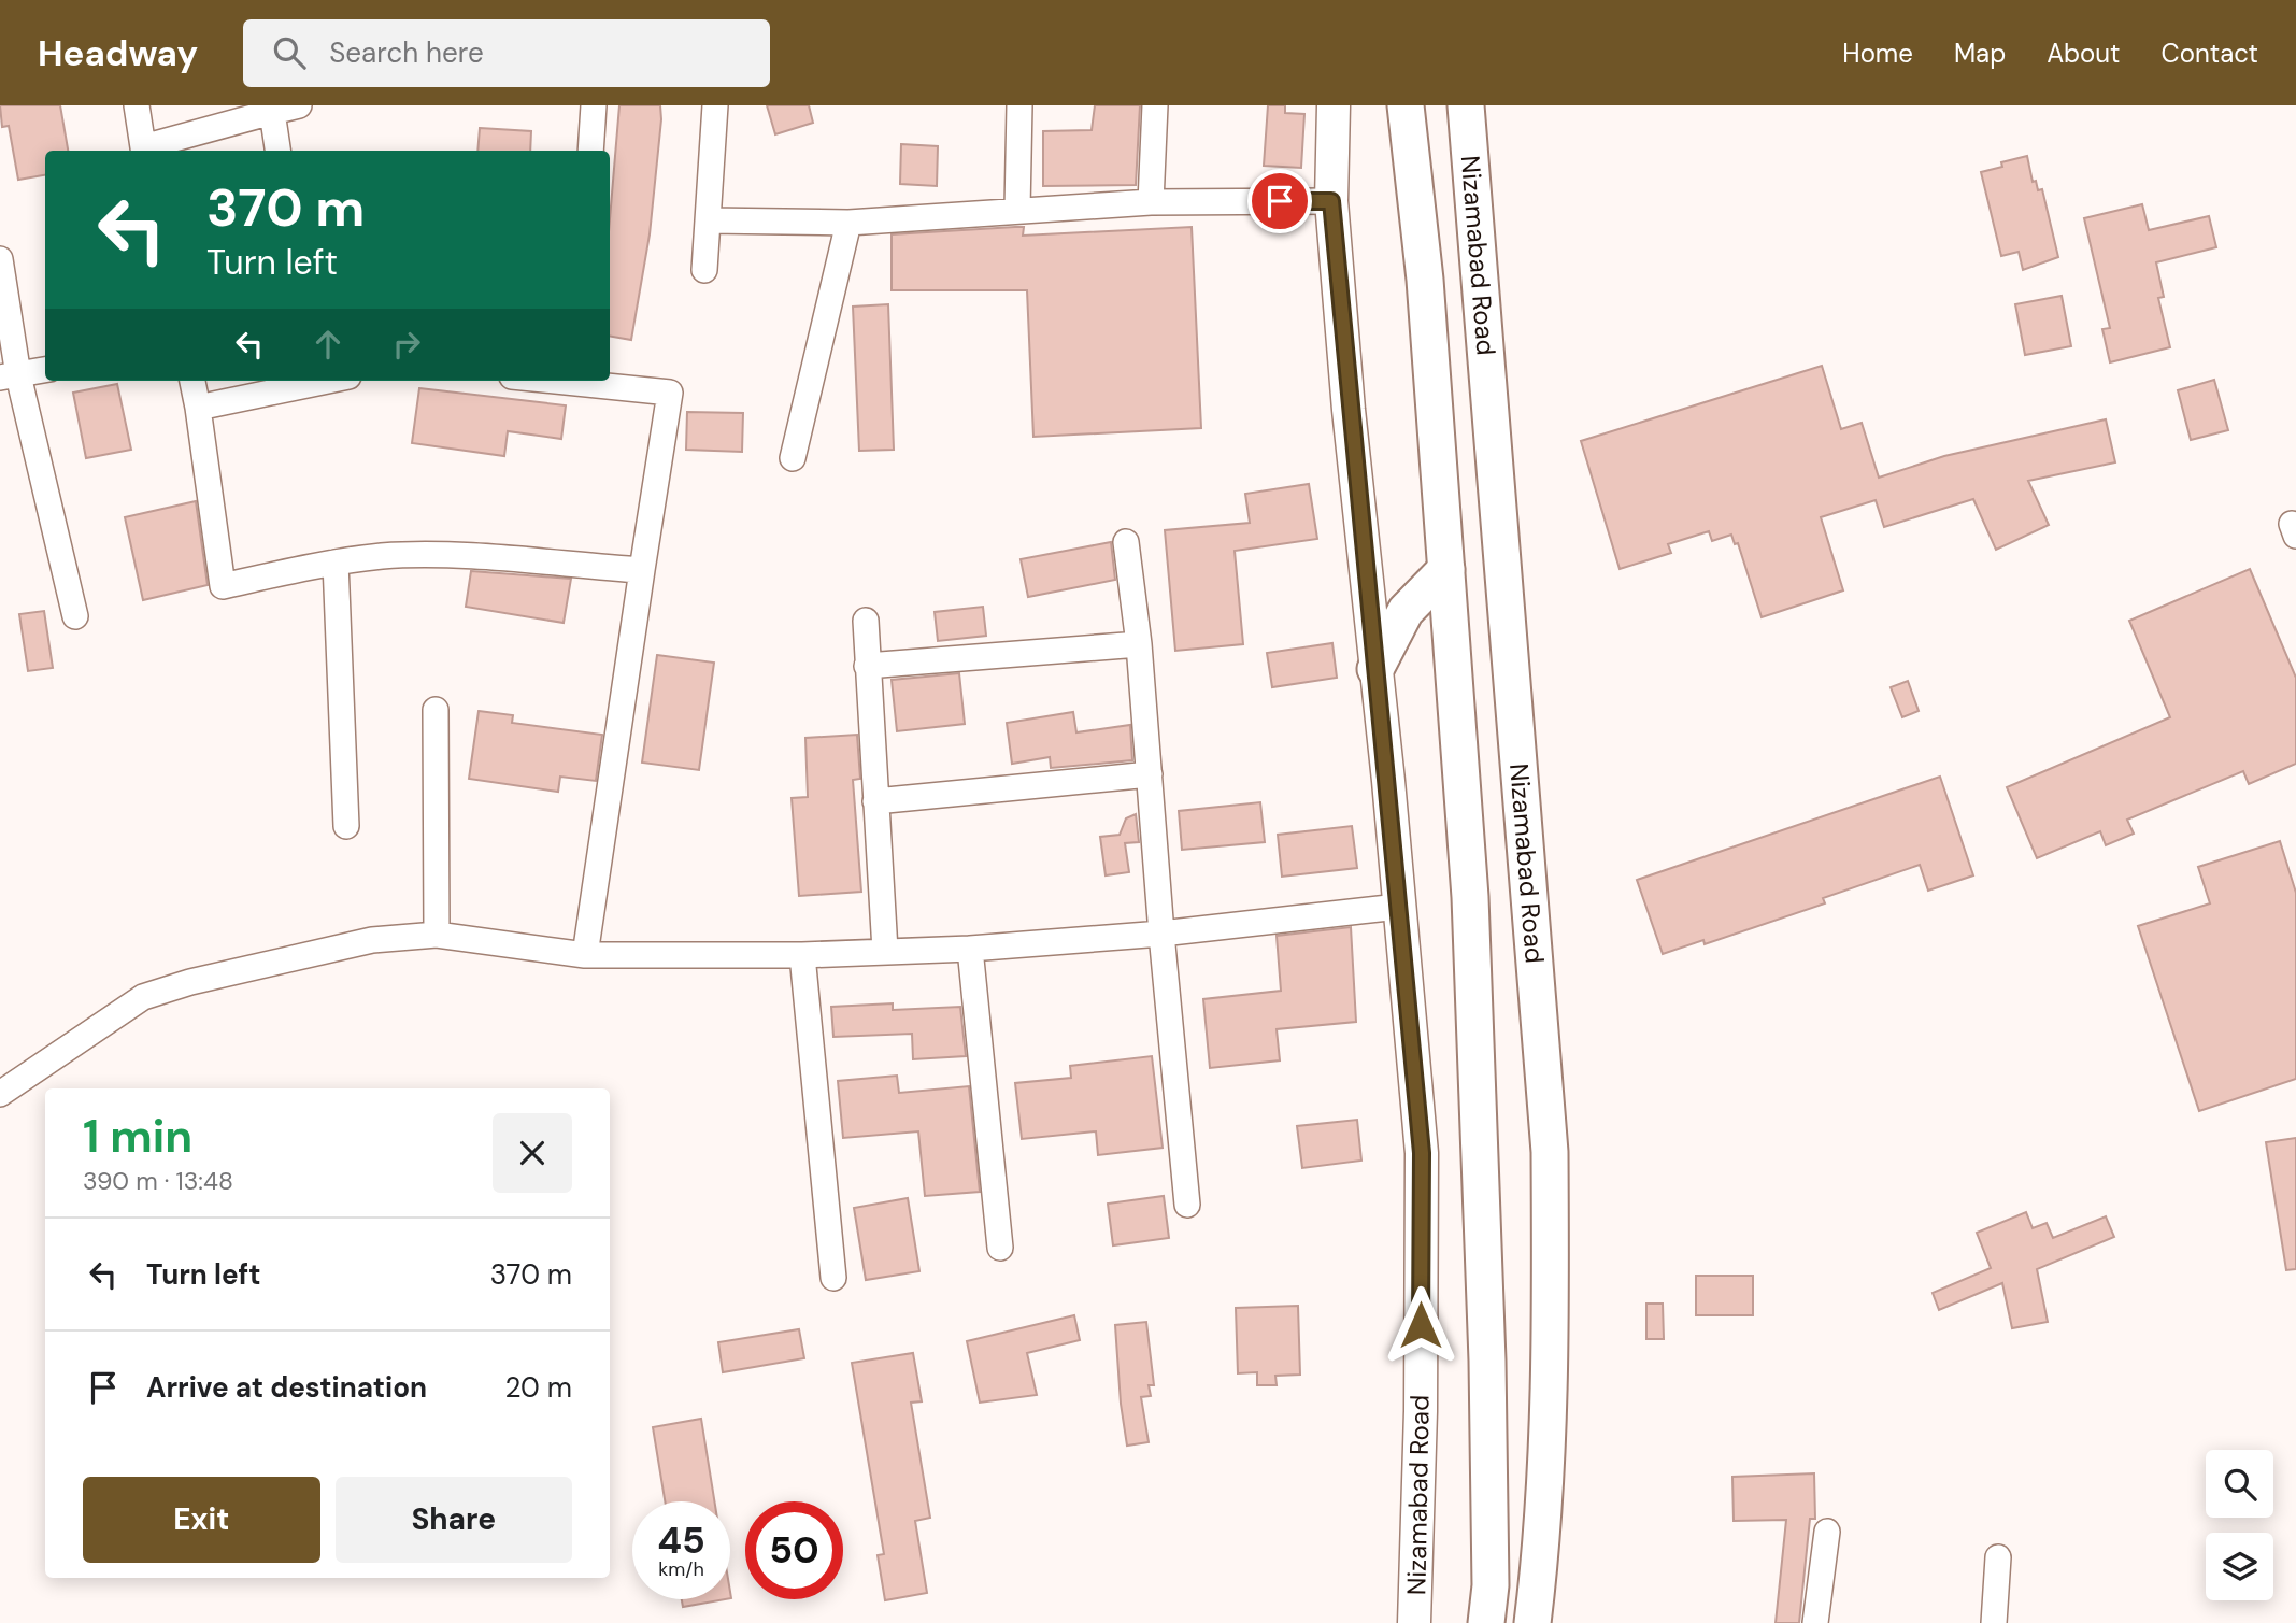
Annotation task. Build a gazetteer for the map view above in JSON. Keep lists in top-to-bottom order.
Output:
{
  "streets": {
    "highway": ["Nizamabad Road"]
  },
  "page": {
    "header": "Headway",
    "search": "Search here",
    "nav": [
      "Home",
      "Map",
      "About",
      "Contact"
    ],
    "turn": ["370 m", "Turn left"],
    "heading": ["1 min", "390 m · 13:48"],
    "list": [
      {
        "name": "Turn left",
        "value": "370 m"
      },
      {
        "name": "Arrive at destination",
        "value": "20 m"
      }
    ],
    "buttons": ["Exit", "Share"],
    "speed": "45 km/h",
    "limit": "50"
  }
}
